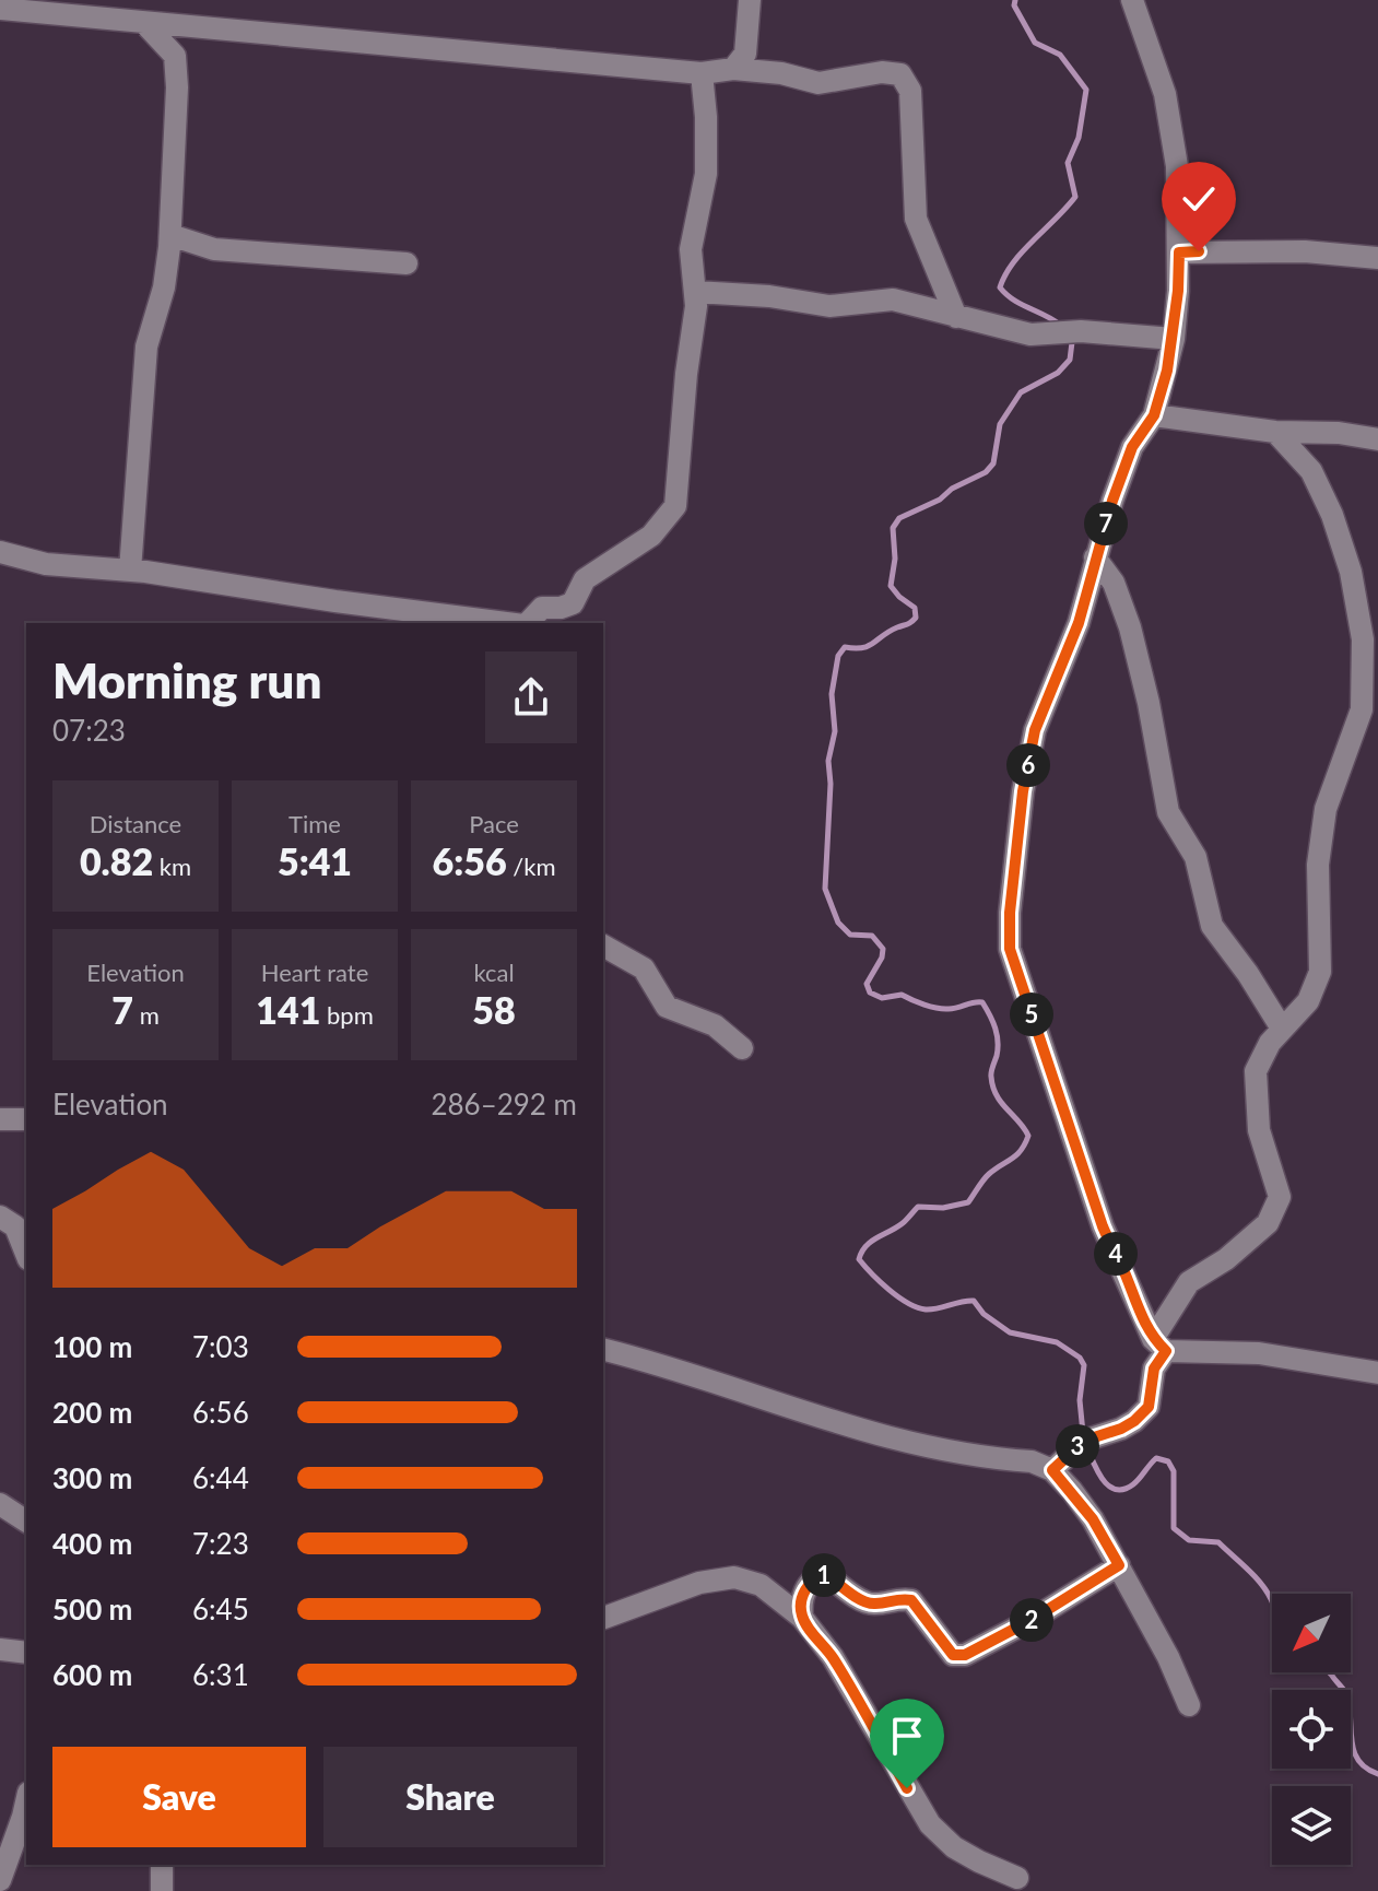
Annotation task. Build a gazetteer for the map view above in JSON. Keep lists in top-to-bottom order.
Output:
{
  "north": "bottom left",
  "page": {
    "pins": [
      "7",
      "6",
      "5",
      "4",
      "3",
      "1",
      "2"
    ],
    "heading": ["Morning run", "07:23"],
    "stats": [
      ["Distance", "0.82 km"],
      ["Time", "5:41"],
      ["Pace", "6:56 /km"],
      ["Elevation", "7 m"],
      ["Heart rate", "141 bpm"],
      ["kcal", "58"]
    ],
    "chart": ["Elevation", "286–292 m"],
    "list": [
      {
        "name": "100 m",
        "note": "7:03"
      },
      {
        "name": "200 m",
        "note": "6:56"
      },
      {
        "name": "300 m",
        "note": "6:44"
      },
      {
        "name": "400 m",
        "note": "7:23"
      },
      {
        "name": "500 m",
        "note": "6:45"
      },
      {
        "name": "600 m",
        "note": "6:31"
      }
    ],
    "buttons": ["Save", "Share"]
  }
}
